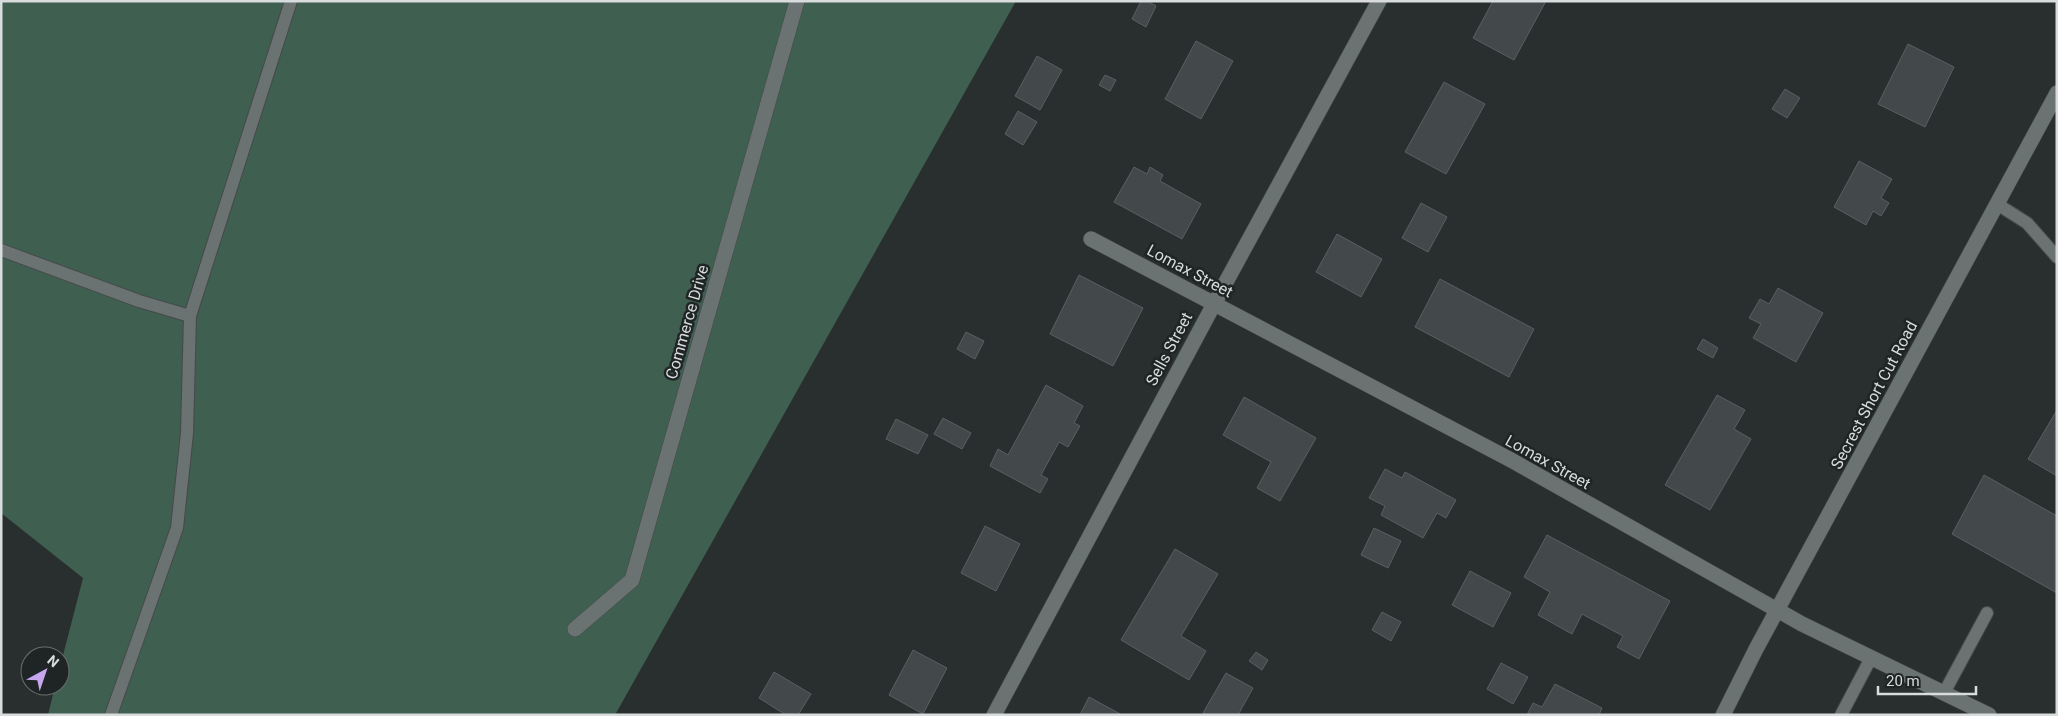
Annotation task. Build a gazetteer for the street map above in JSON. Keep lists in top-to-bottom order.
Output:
{
  "streets": {
    "street": [
      "Lomax Street",
      "Commerce Drive",
      "Sells Street",
      "Secrest Short Cut Road"
    ]
  },
  "crossings": [
    ["Lomax Street", "Sells Street"],
    ["Lomax Street", "Secrest Short Cut Road"]
  ],
  "scale_bar": "20 m",
  "north": "top right"
}
